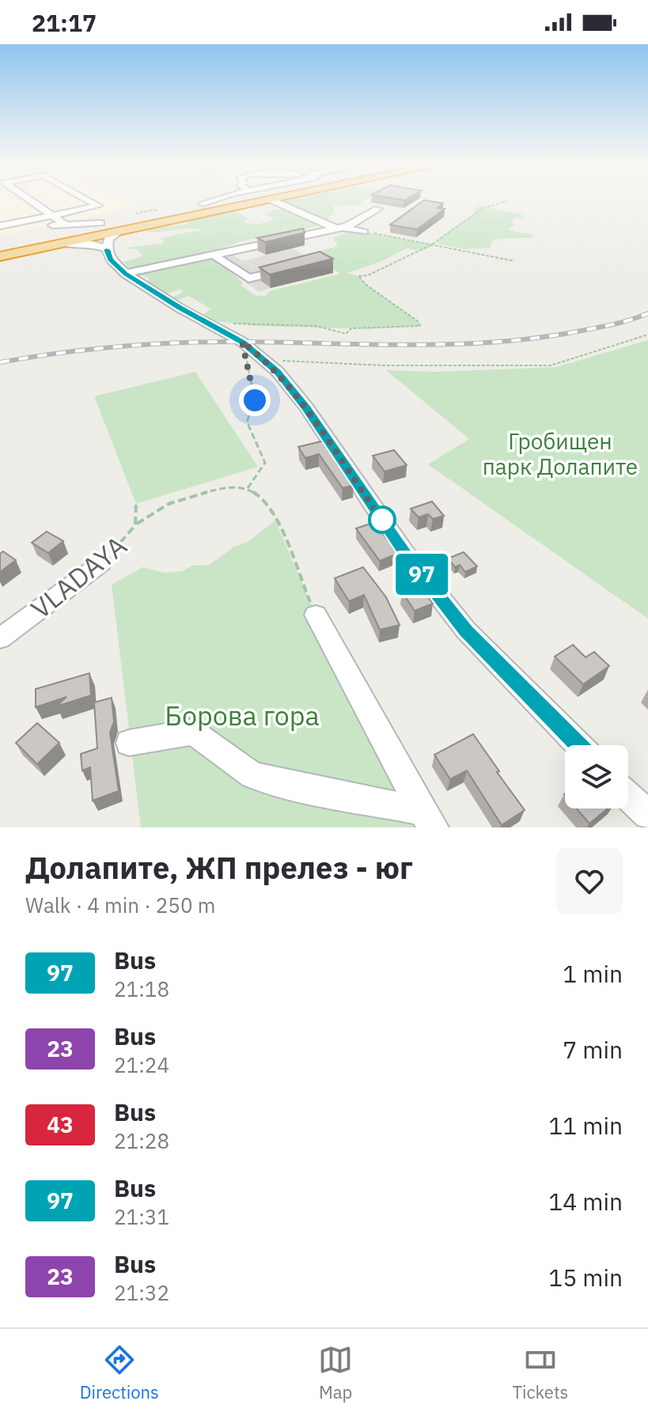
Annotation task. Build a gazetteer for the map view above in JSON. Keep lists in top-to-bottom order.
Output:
{
  "streets": {
    "street": ["VLADAYA"]
  },
  "parks": ["Гробищен парк Долапите", "Борова гора"],
  "lines": ["bus line 97"],
  "page": {
    "status": "21:17",
    "on_map": "97",
    "heading": ["Долапите, ЖП прелез - юг", "Walk · 4 min · 250 m"],
    "list": [
      {
        "mark": "97",
        "name": "Bus",
        "note": "21:18",
        "value": "1 min"
      },
      {
        "mark": "23",
        "name": "Bus",
        "note": "21:24",
        "value": "7 min"
      },
      {
        "mark": "43",
        "name": "Bus",
        "note": "21:28",
        "value": "11 min"
      },
      {
        "mark": "97",
        "name": "Bus",
        "note": "21:31",
        "value": "14 min"
      },
      {
        "mark": "23",
        "name": "Bus",
        "note": "21:32",
        "value": "15 min"
      }
    ],
    "tabs": ["Directions", "Map", "Tickets"]
  }
}
